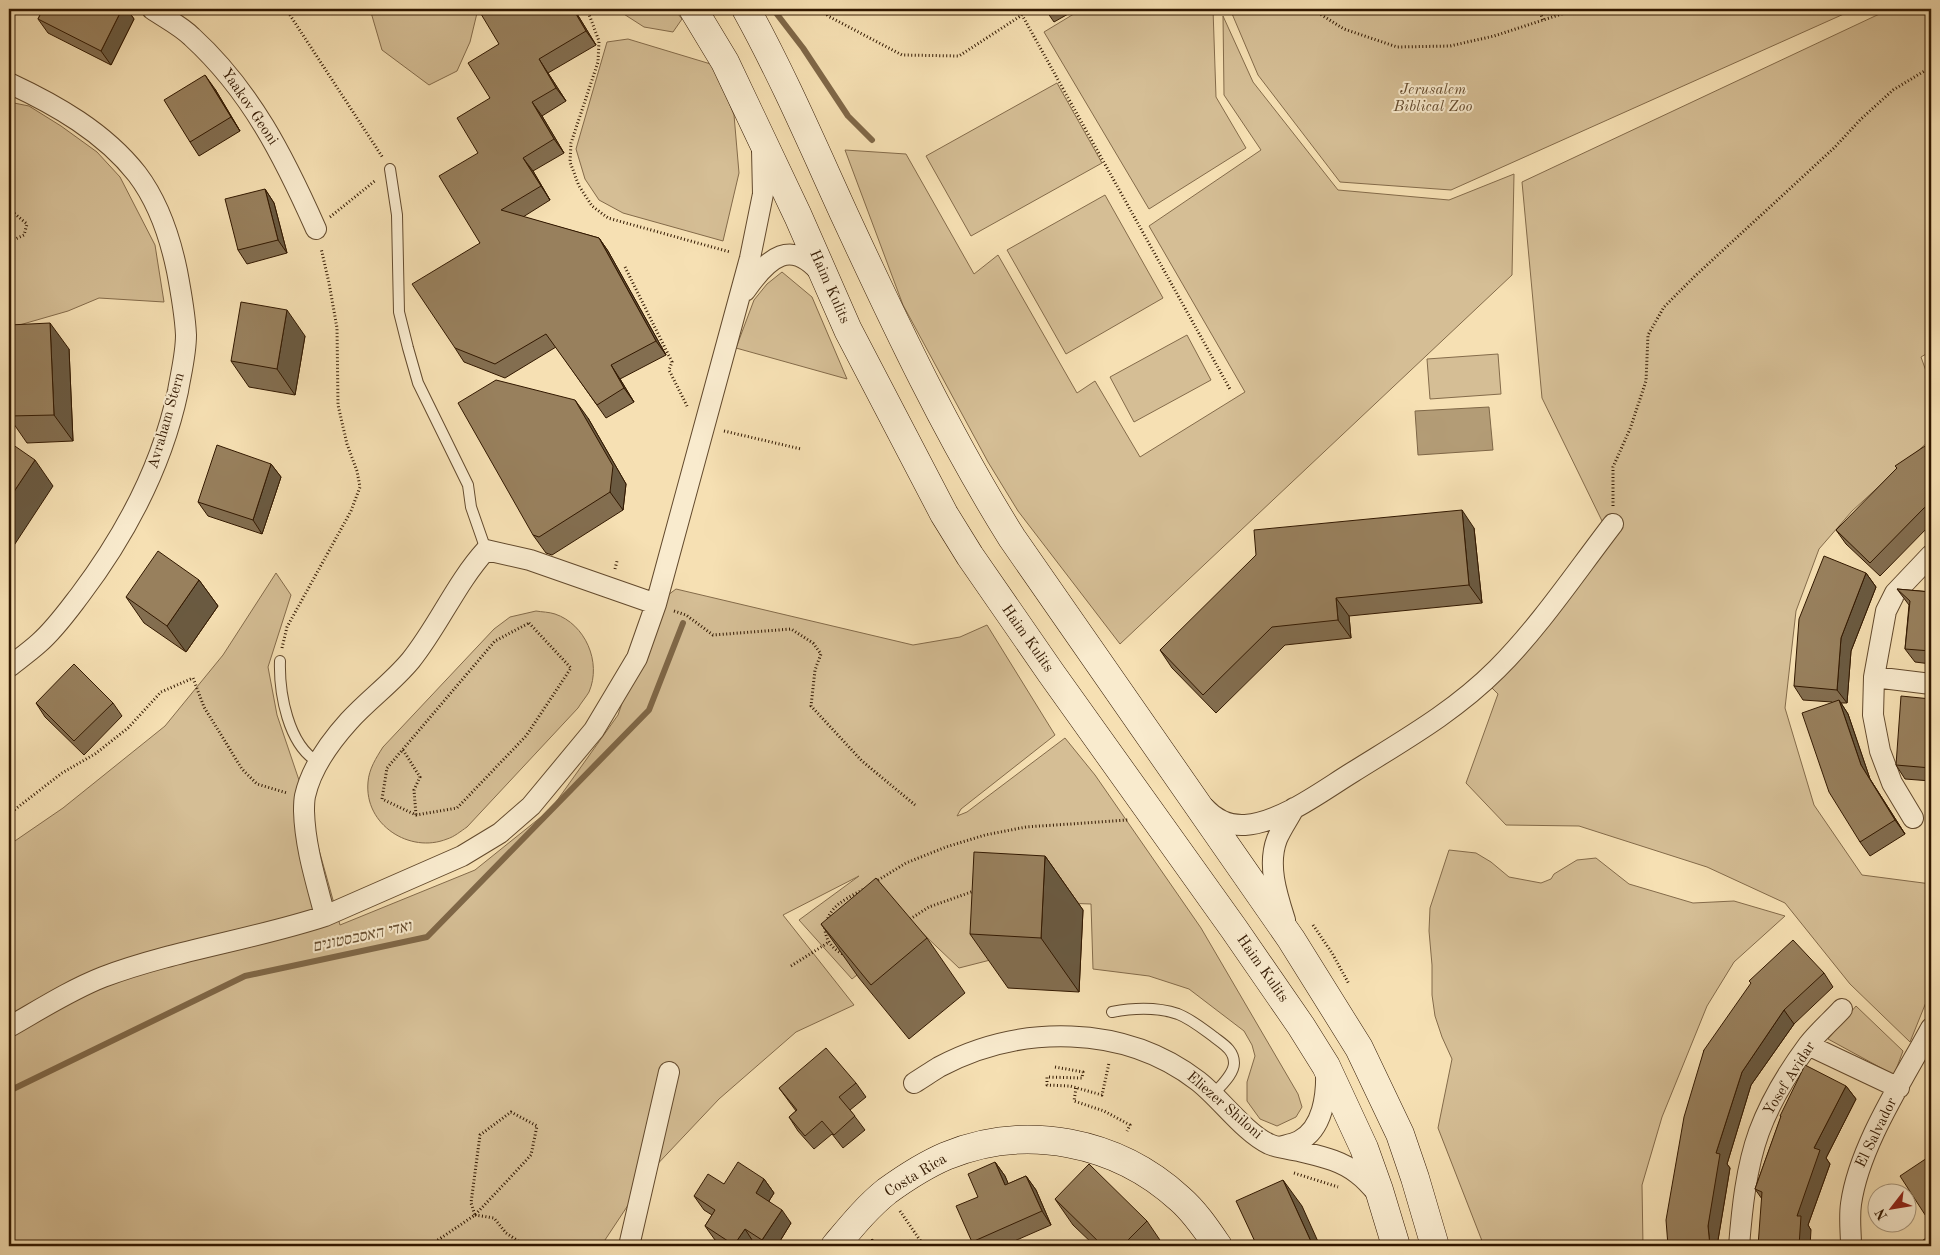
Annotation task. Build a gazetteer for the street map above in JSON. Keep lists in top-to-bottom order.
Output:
{
  "streets": {
    "main road": ["Haim Kulits", "Costa Rica"],
    "street": [
      "Yaakov Geoni",
      "Avraham Stern",
      "Yosef Avidar",
      "Eliezer Shiloni",
      "El Salvador"
    ]
  },
  "crossings": [
    ["Haim Kulits", "Eliezer Shiloni"]
  ],
  "water": ["ואדי האסבסטונים"],
  "parks": ["Jerusalem Biblical Zoo"],
  "north": "bottom left"
}
